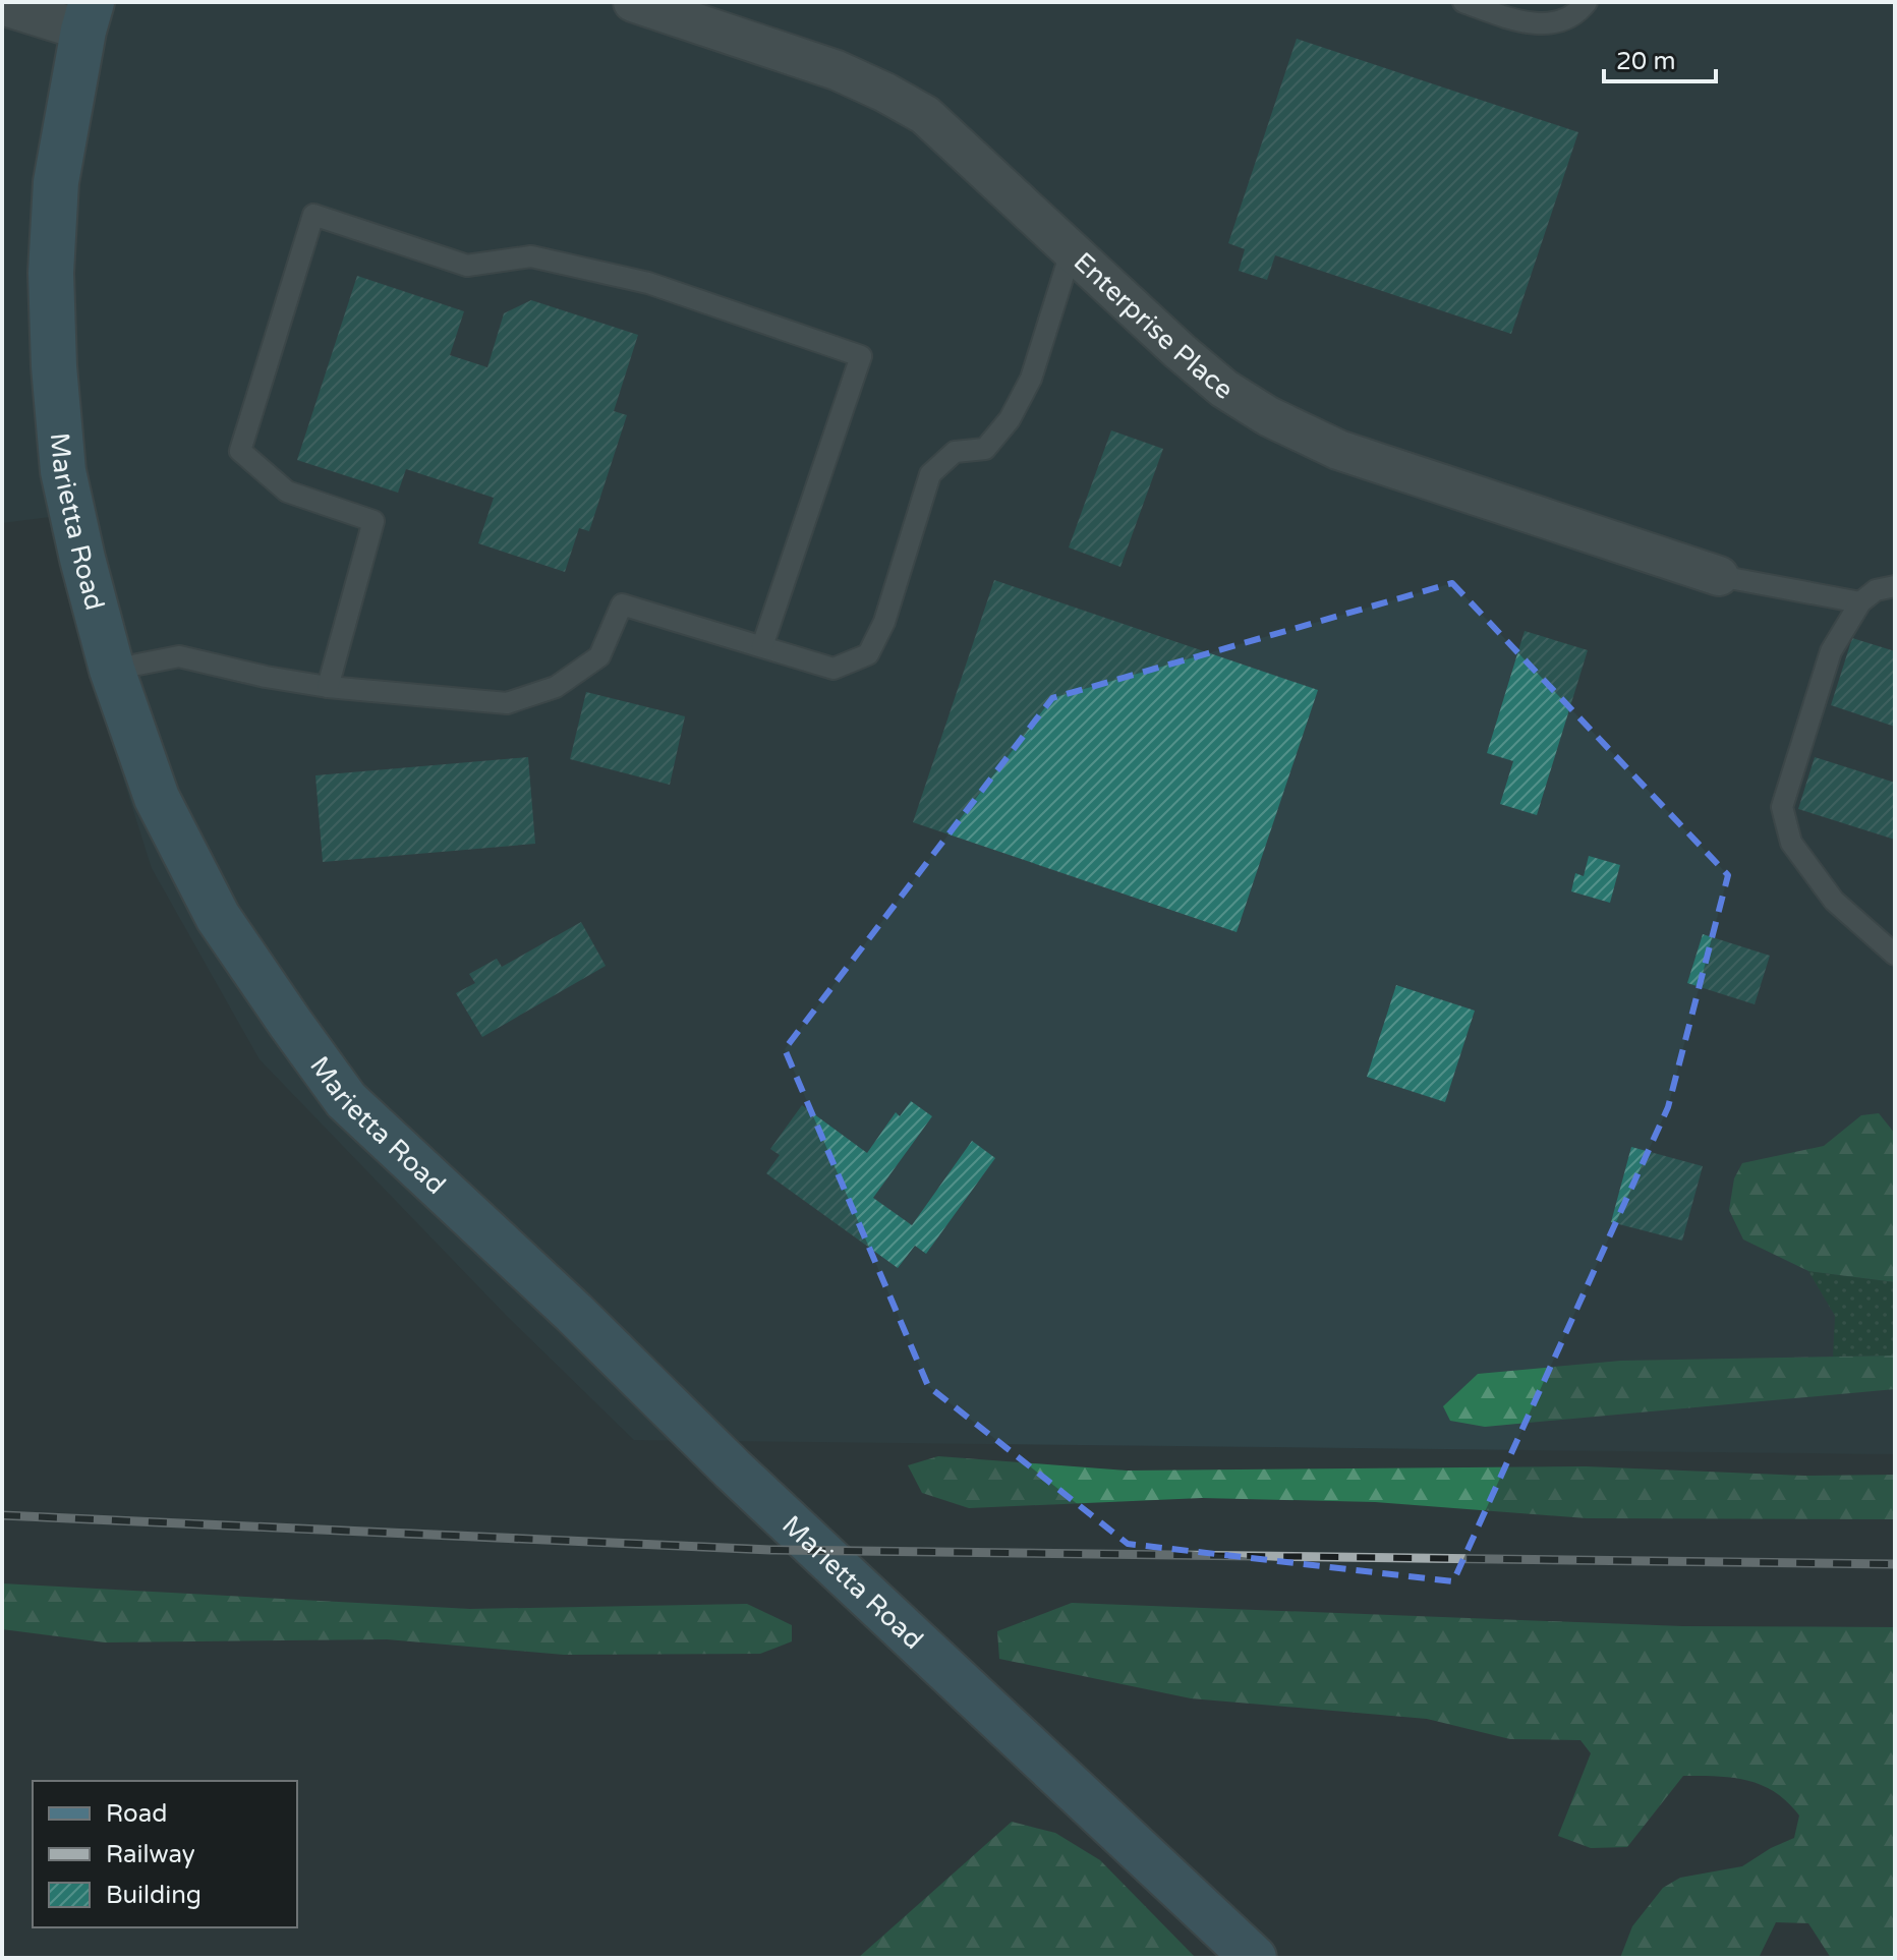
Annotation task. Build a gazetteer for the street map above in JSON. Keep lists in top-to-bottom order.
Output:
{
  "streets": {
    "street": ["Enterprise Place", "Marietta Road"]
  },
  "legend": ["Road", "Railway", "Building"],
  "scale_bar": "20 m"
}
